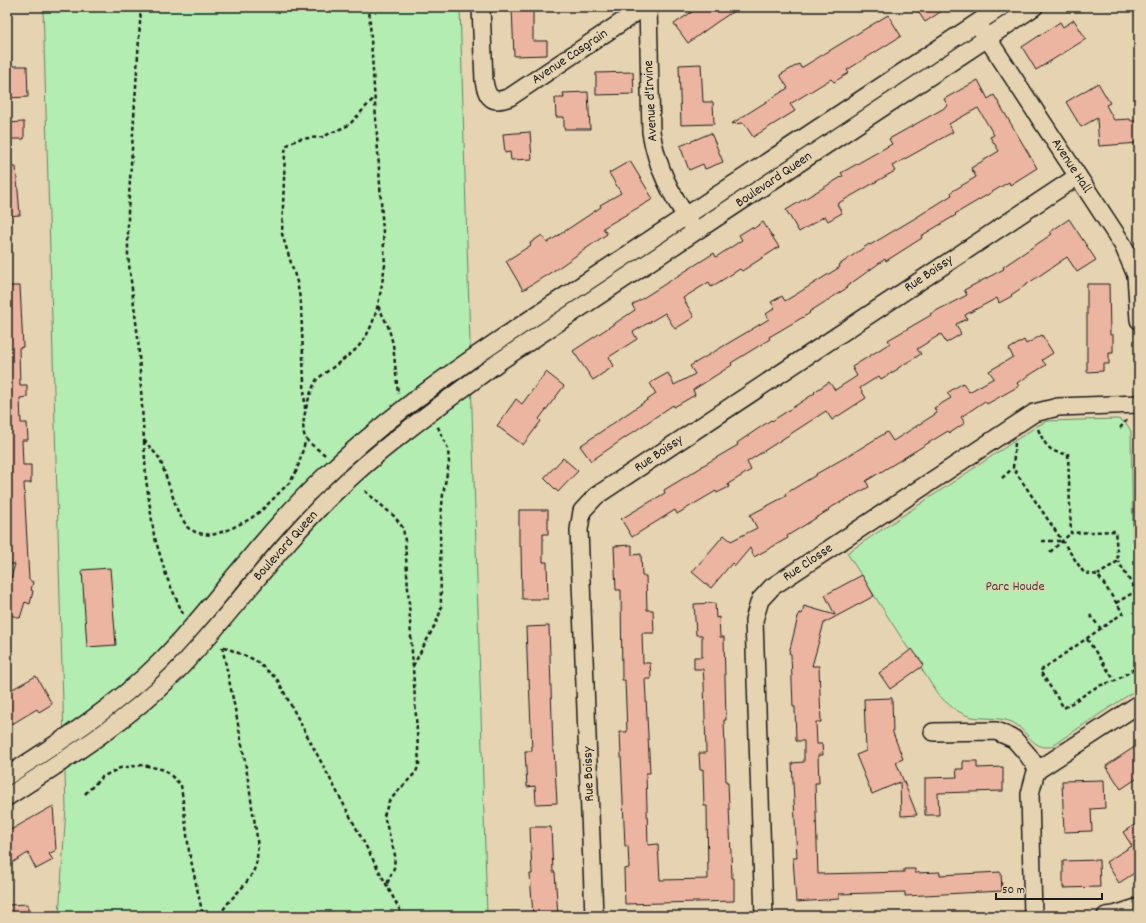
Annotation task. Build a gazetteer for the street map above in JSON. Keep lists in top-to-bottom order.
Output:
{
  "streets": {
    "street": [
      "Avenue Casgrain",
      "Avenue d'Irvine",
      "Avenue Hall",
      "Boulevard Queen",
      "Rue Boissy",
      "Rue Closse"
    ]
  },
  "crossings": [
    ["Avenue d'Irvine", "Boulevard Queen"],
    ["Avenue Hall", "Boulevard Queen"],
    ["Avenue Hall", "Rue Boissy"]
  ],
  "parks": ["Parc Houde"],
  "scale_bar": "50 m"
}
